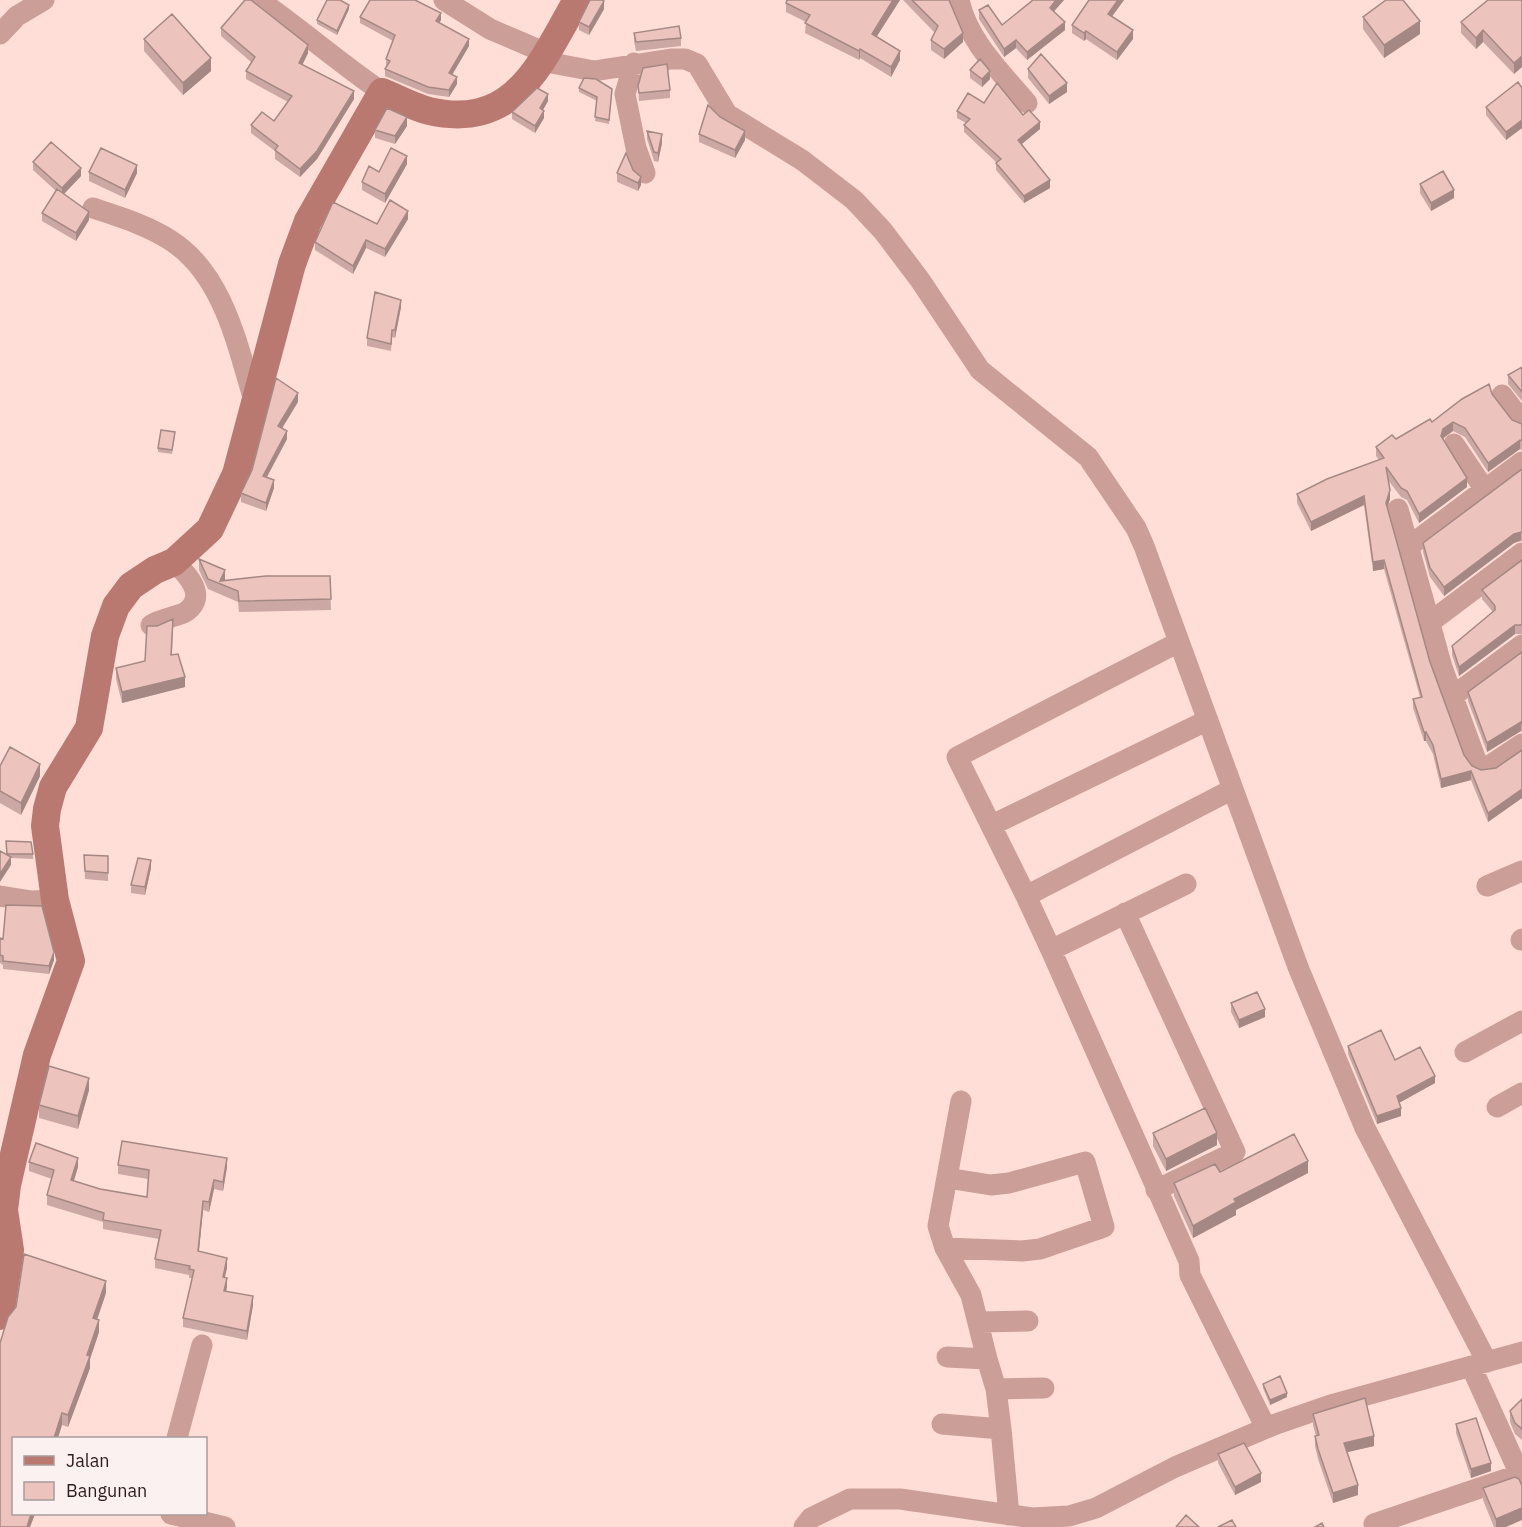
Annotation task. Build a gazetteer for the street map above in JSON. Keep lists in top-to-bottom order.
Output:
{
  "legend": ["Jalan", "Bangunan"]
}
